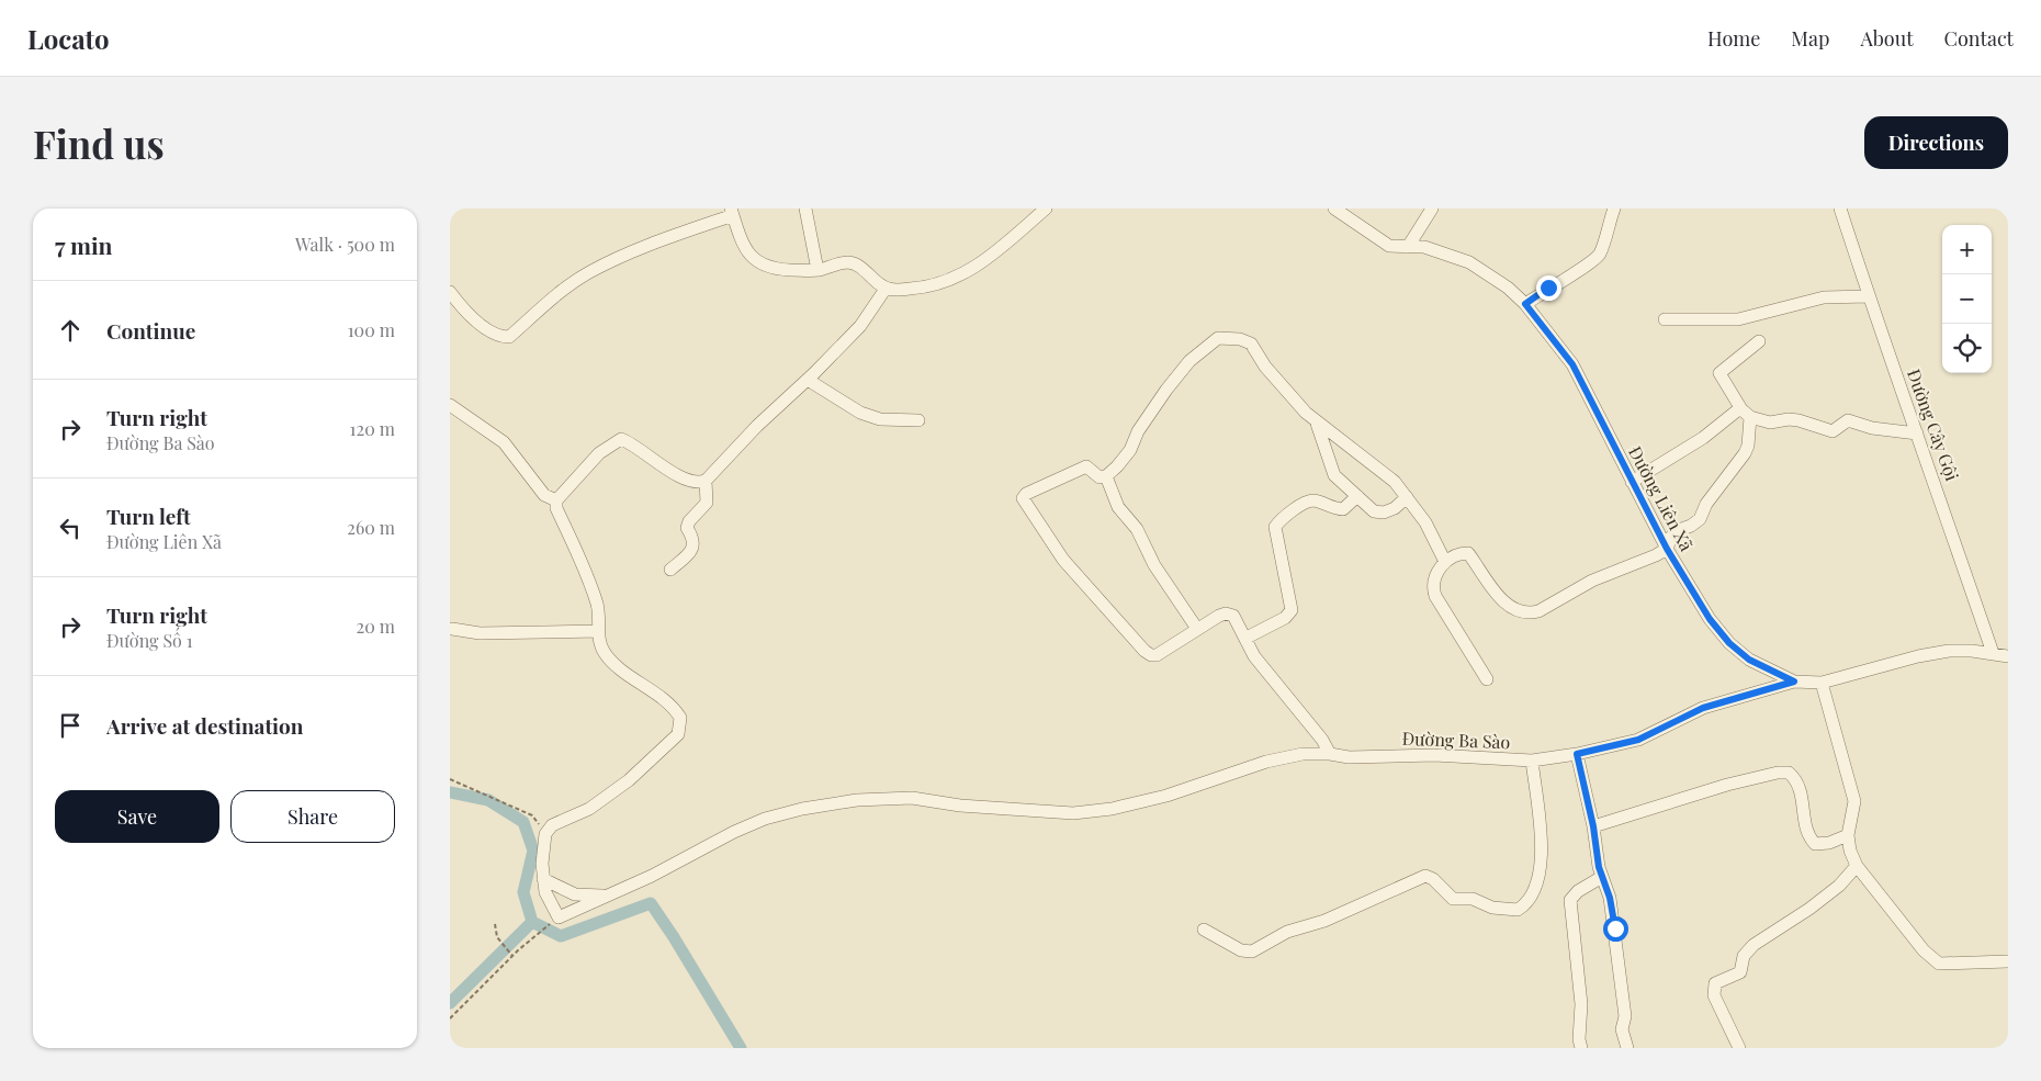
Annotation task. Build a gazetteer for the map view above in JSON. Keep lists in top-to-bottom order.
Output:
{
  "streets": {
    "street": ["Đường Cây Gội", "Đường Liên Xã", "Đường Ba Sào"]
  },
  "crossings": [
    ["Đường Cây Gội", "Đường Liên Xã"],
    ["Đường Liên Xã", "Đường Ba Sào"]
  ],
  "page": {
    "header": "Locato",
    "nav": [
      "Home",
      "Map",
      "About",
      "Contact"
    ],
    "buttons": [
      "Directions",
      ["Save", "Share"]
    ],
    "title": "Find us",
    "heading": ["7 min", "Walk · 500 m"],
    "map_buttons": ["+", "−"],
    "list": [
      ["Continue", "100 m"],
      ["Turn right", "Đường Ba Sào", "120 m"],
      ["Turn left", "Đường Liên Xã", "260 m"],
      ["Turn right", "Đường Số 1", "20 m"],
      "Arrive at destination"
    ]
  }
}
